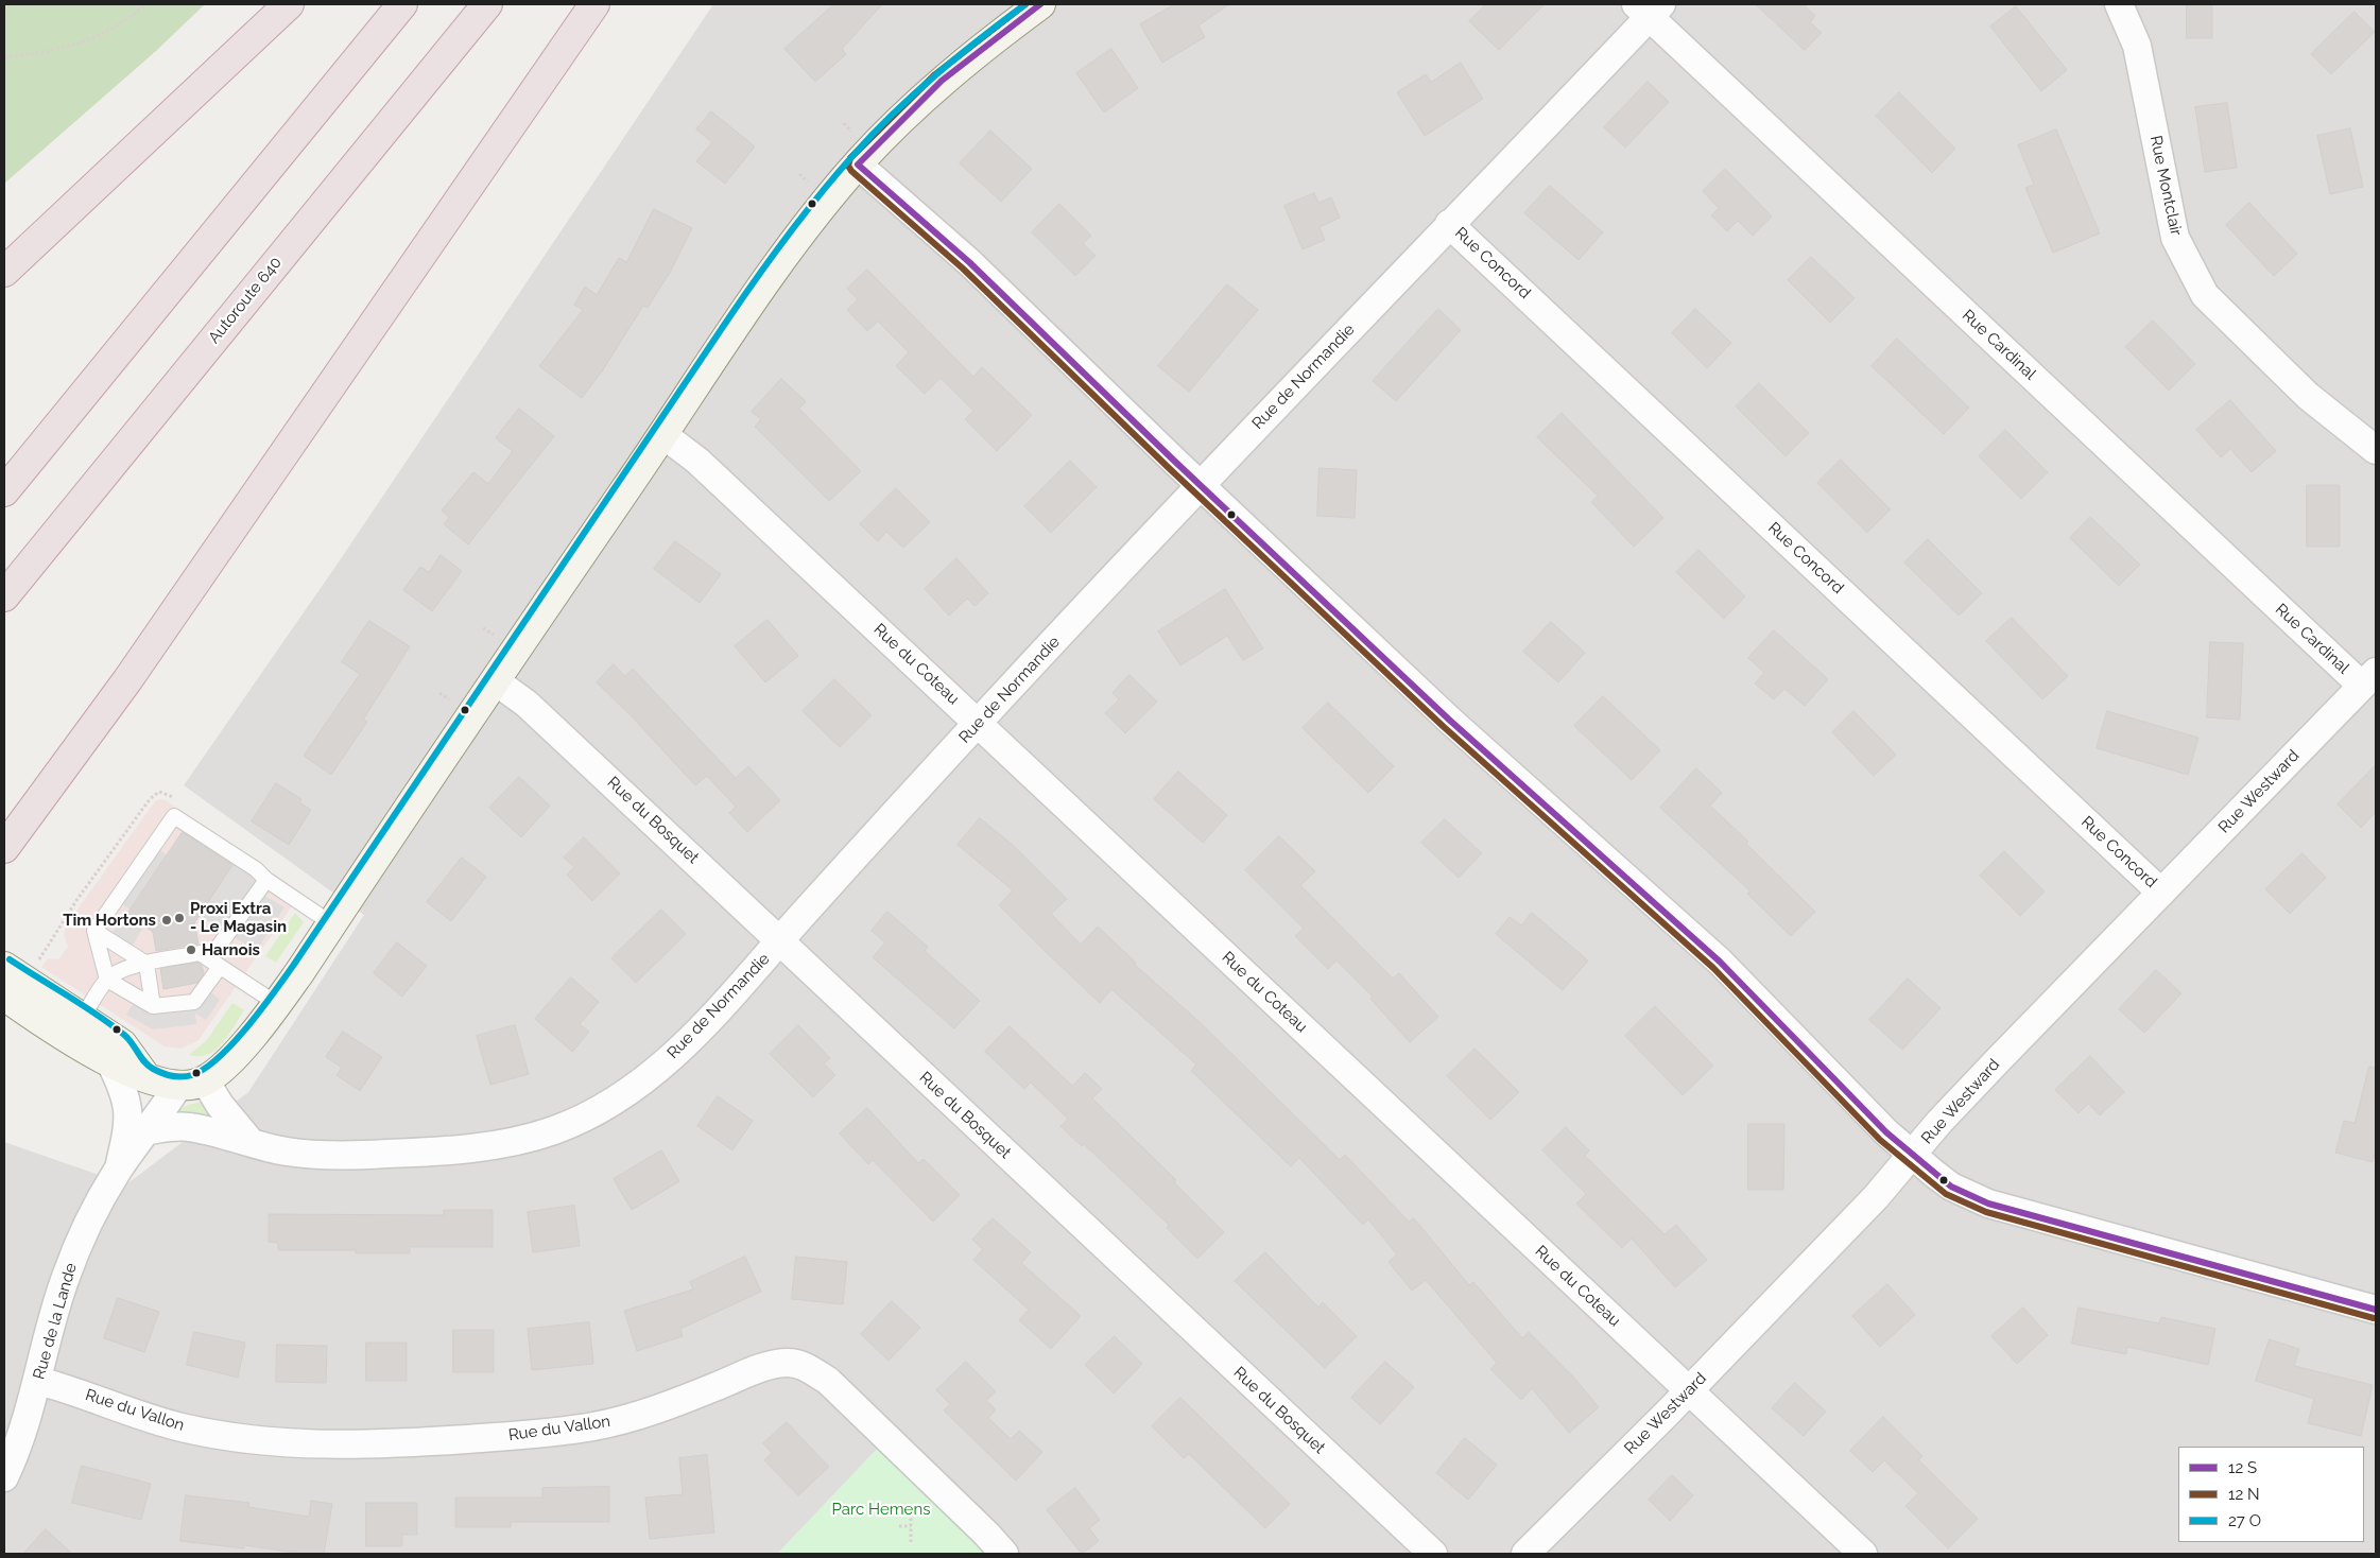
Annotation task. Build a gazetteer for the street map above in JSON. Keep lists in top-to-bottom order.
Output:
{
  "streets": {
    "highway": ["Autoroute 640"],
    "street": [
      "Rue Montclair",
      "Rue Concord",
      "Rue Cardinal",
      "Rue de Normandie",
      "Rue du Coteau",
      "Rue Westward",
      "Rue du Bosquet",
      "Rue de la Lande",
      "Rue du Vallon"
    ]
  },
  "crossings": [
    ["Rue Concord", "Rue de Normandie"],
    ["Rue Concord", "Rue Westward"],
    ["Rue Cardinal", "Rue de Normandie"],
    ["Rue Cardinal", "Rue Westward"],
    ["Rue de Normandie", "Rue du Coteau"],
    ["Rue de Normandie", "Rue du Bosquet"],
    ["Rue de Normandie", "Rue de la Lande"],
    ["Rue du Coteau", "Rue Westward"],
    ["Rue de la Lande", "Rue du Vallon"]
  ],
  "parks": ["Parc Hemens"],
  "places": ["Proxi Extra - Le Magasin", "Tim Hortons", "Harnois"],
  "legend": ["12 S", "12 N", "27 O"]
}
